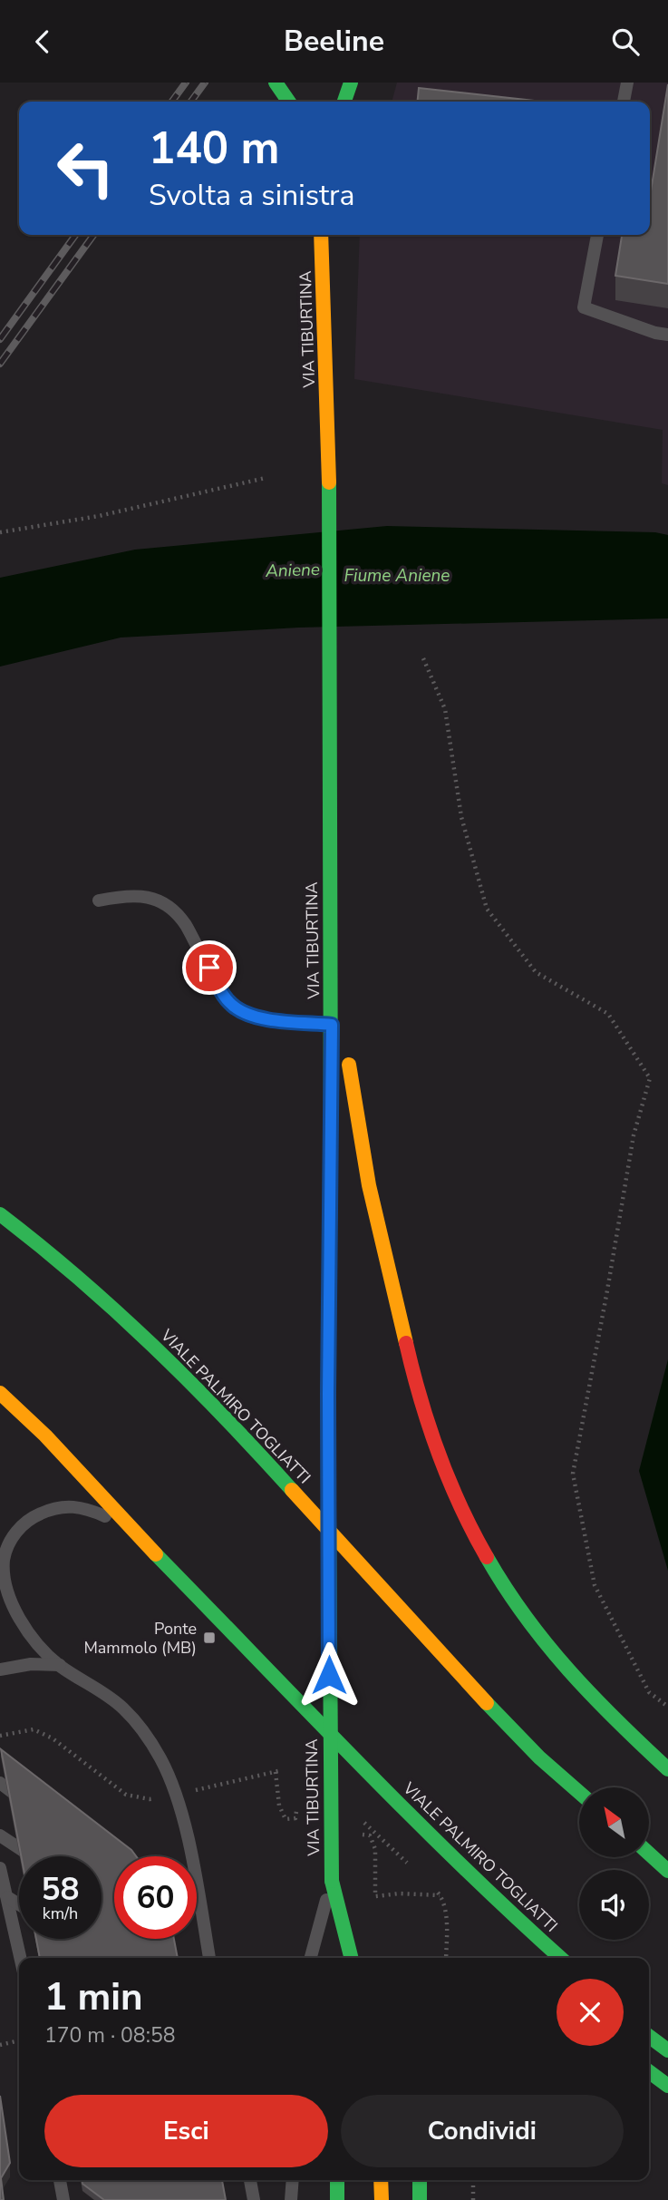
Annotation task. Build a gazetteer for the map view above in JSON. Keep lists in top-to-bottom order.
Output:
{
  "streets": {
    "main road": ["VIA TIBURTINA", "VIALE PALMIRO TOGLIATTI"]
  },
  "water": ["Aniene", "Fiume Aniene"],
  "places": {
    "transit": ["Ponte Mammolo (MB)"]
  },
  "north": "top left",
  "page": {
    "header": "Beeline",
    "turn": ["140 m", "Svolta a sinistra"],
    "speed": "58 km/h",
    "limit": "60",
    "heading": ["1 min", "170 m · 08:58"],
    "buttons": ["Esci", "Condividi"]
  }
}
